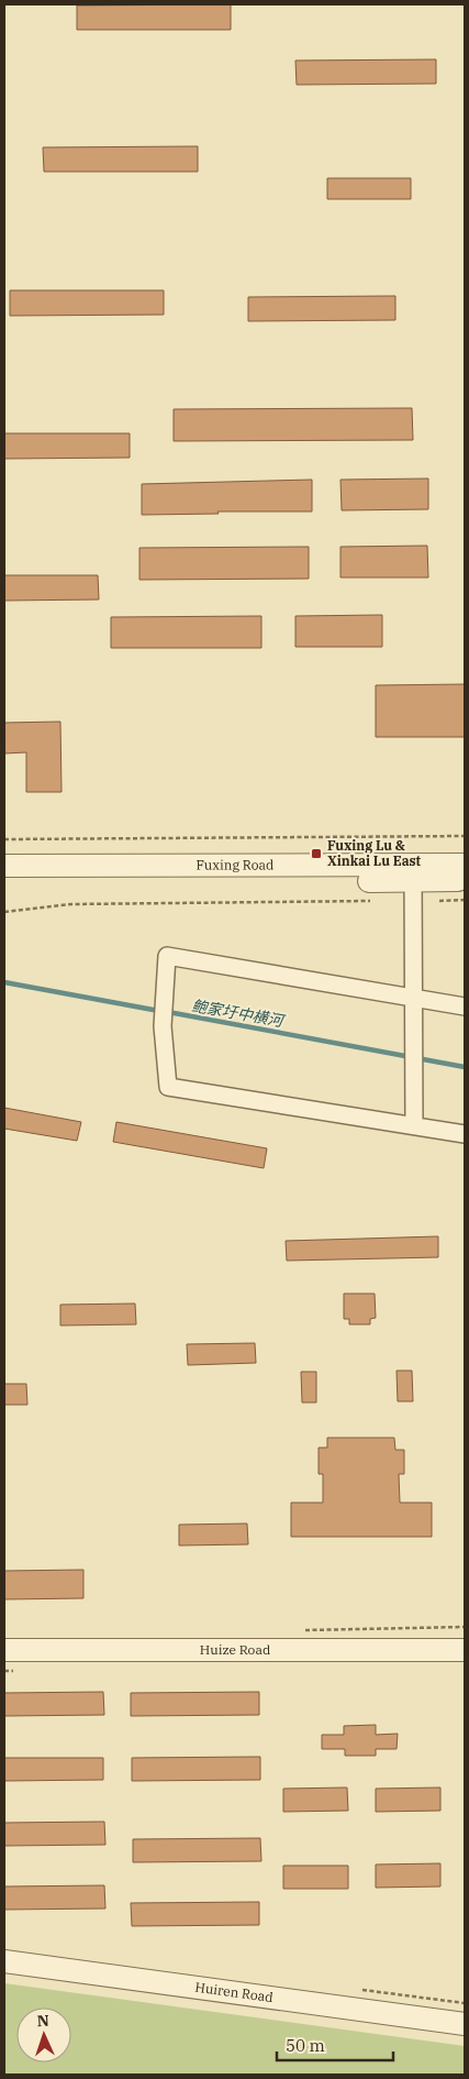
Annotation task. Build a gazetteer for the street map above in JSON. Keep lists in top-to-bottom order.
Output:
{
  "streets": {
    "street": ["Fuxing Road", "Huize Road", "Huiren Road"]
  },
  "water": ["鲍家圩中横河"],
  "places": {
    "transit": ["Fuxing Lu & Xinkai Lu East"]
  },
  "scale_bar": "50 m",
  "north": "top"
}
